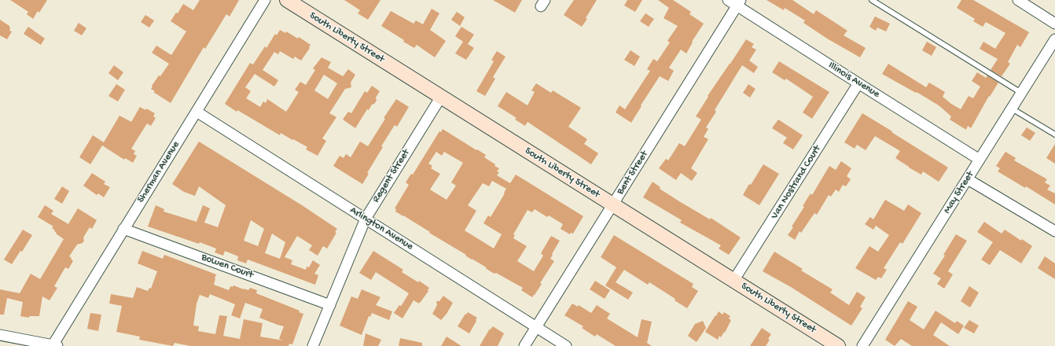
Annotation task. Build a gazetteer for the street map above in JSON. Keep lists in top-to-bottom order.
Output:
{
  "streets": {
    "main road": ["South Liberty Street"],
    "street": [
      "Illinois Avenue",
      "Sherman Avenue",
      "Bent Street",
      "Regent Street",
      "Van Nostrand Court",
      "May Street",
      "Arlington Avenue",
      "Bowen Court"
    ]
  },
  "crossings": [
    ["South Liberty Street", "Bent Street"],
    ["South Liberty Street", "Regent Street"],
    ["South Liberty Street", "Van Nostrand Court"],
    ["Illinois Avenue", "Bent Street"],
    ["Illinois Avenue", "Van Nostrand Court"],
    ["Illinois Avenue", "May Street"],
    ["Sherman Avenue", "Arlington Avenue"],
    ["Sherman Avenue", "Bowen Court"],
    ["Bent Street", "Arlington Avenue"],
    ["Regent Street", "Arlington Avenue"],
    ["Regent Street", "Bowen Court"]
  ]
}
